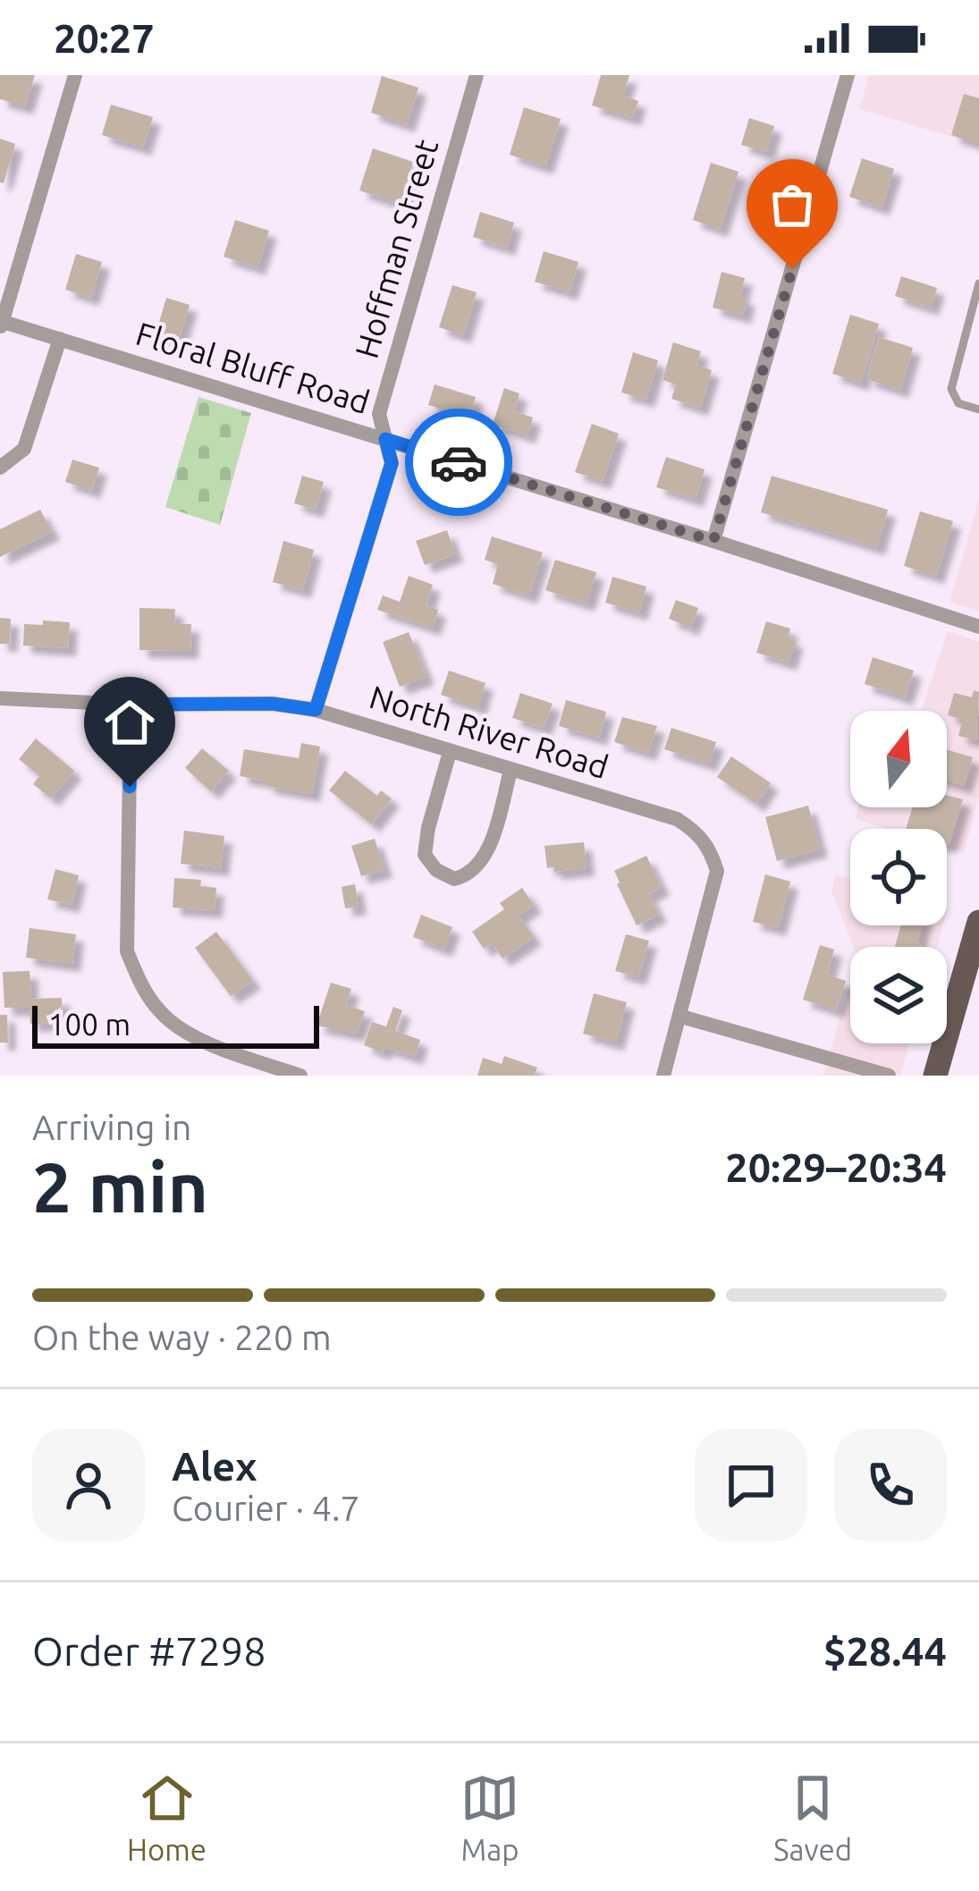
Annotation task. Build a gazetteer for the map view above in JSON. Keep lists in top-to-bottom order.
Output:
{
  "streets": {
    "street": ["Hoffman Street", "Floral Bluff Road", "North River Road"]
  },
  "crossings": [
    ["Hoffman Street", "Floral Bluff Road"],
    ["Hoffman Street", "North River Road"]
  ],
  "scale_bar": "100 m",
  "north": "top",
  "page": {
    "status": "20:27",
    "scale": "100 m",
    "heading": ["2 min", "Arriving in", "20:29–20:34"],
    "panel": [
      "Alex",
      "Courier · 4.7",
      "Order #7298",
      "$28.44"
    ],
    "bar": "On the way · 220 m",
    "tabs": ["Home", "Map", "Saved"]
  }
}
